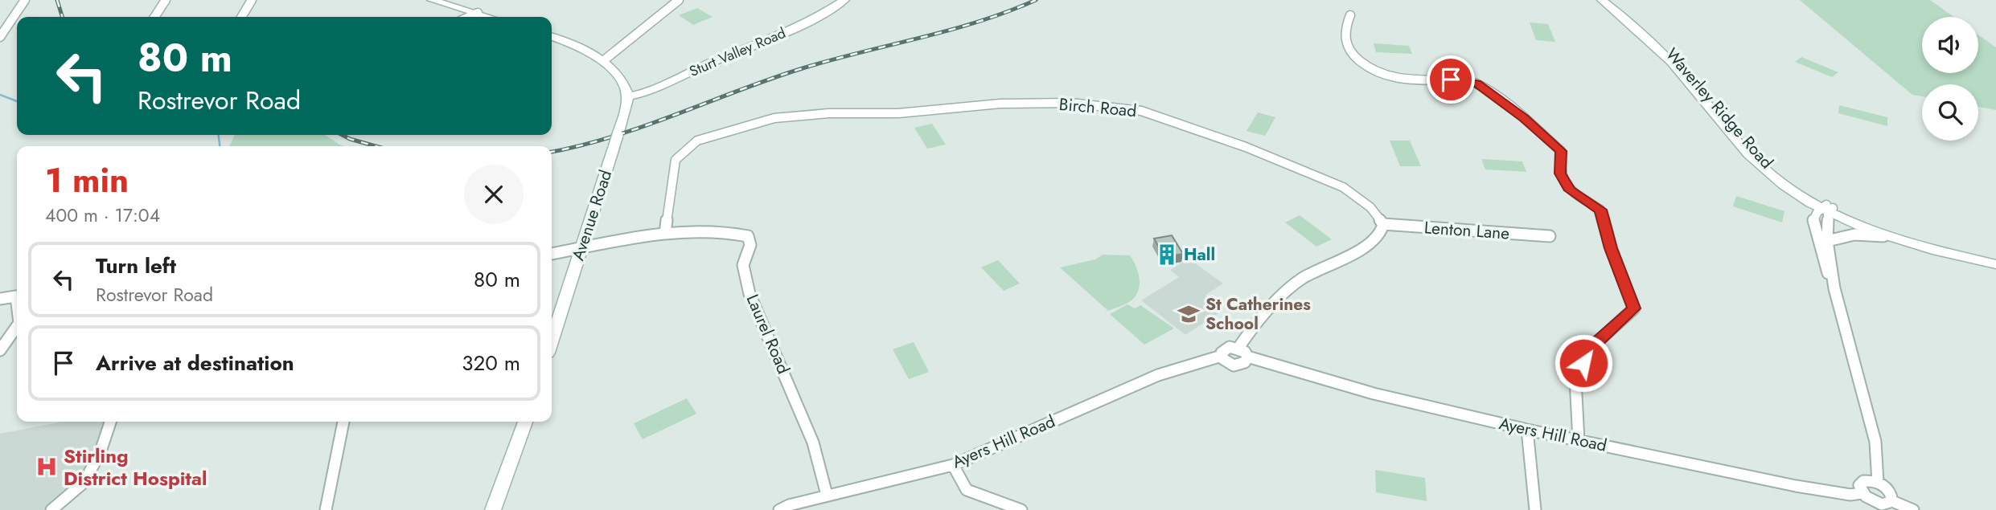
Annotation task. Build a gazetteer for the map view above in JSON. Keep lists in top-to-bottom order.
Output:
{
  "streets": {
    "street": [
      "Sturt Valley Road",
      "Birch Road",
      "Waverley Ridge Road",
      "Avenue Road",
      "Lenton Lane",
      "Laurel Road",
      "Ayers Hill Road"
    ]
  },
  "crossings": [
    ["Sturt Valley Road", "Avenue Road"],
    ["Birch Road", "Lenton Lane"],
    ["Birch Road", "Laurel Road"],
    ["Avenue Road", "Laurel Road"],
    ["Laurel Road", "Ayers Hill Road"]
  ],
  "places": {
    "building": ["Hall"],
    "school or university": ["St Catherines School"],
    "hospital": ["Stirling District Hospital"]
  },
  "page": {
    "turn": ["80 m", "Rostrevor Road"],
    "heading": ["1 min", "400 m · 17:04"],
    "list": [
      {
        "name": "Turn left",
        "note": "Rostrevor Road",
        "value": "80 m"
      },
      {
        "name": "Arrive at destination",
        "value": "320 m"
      }
    ]
  }
}
